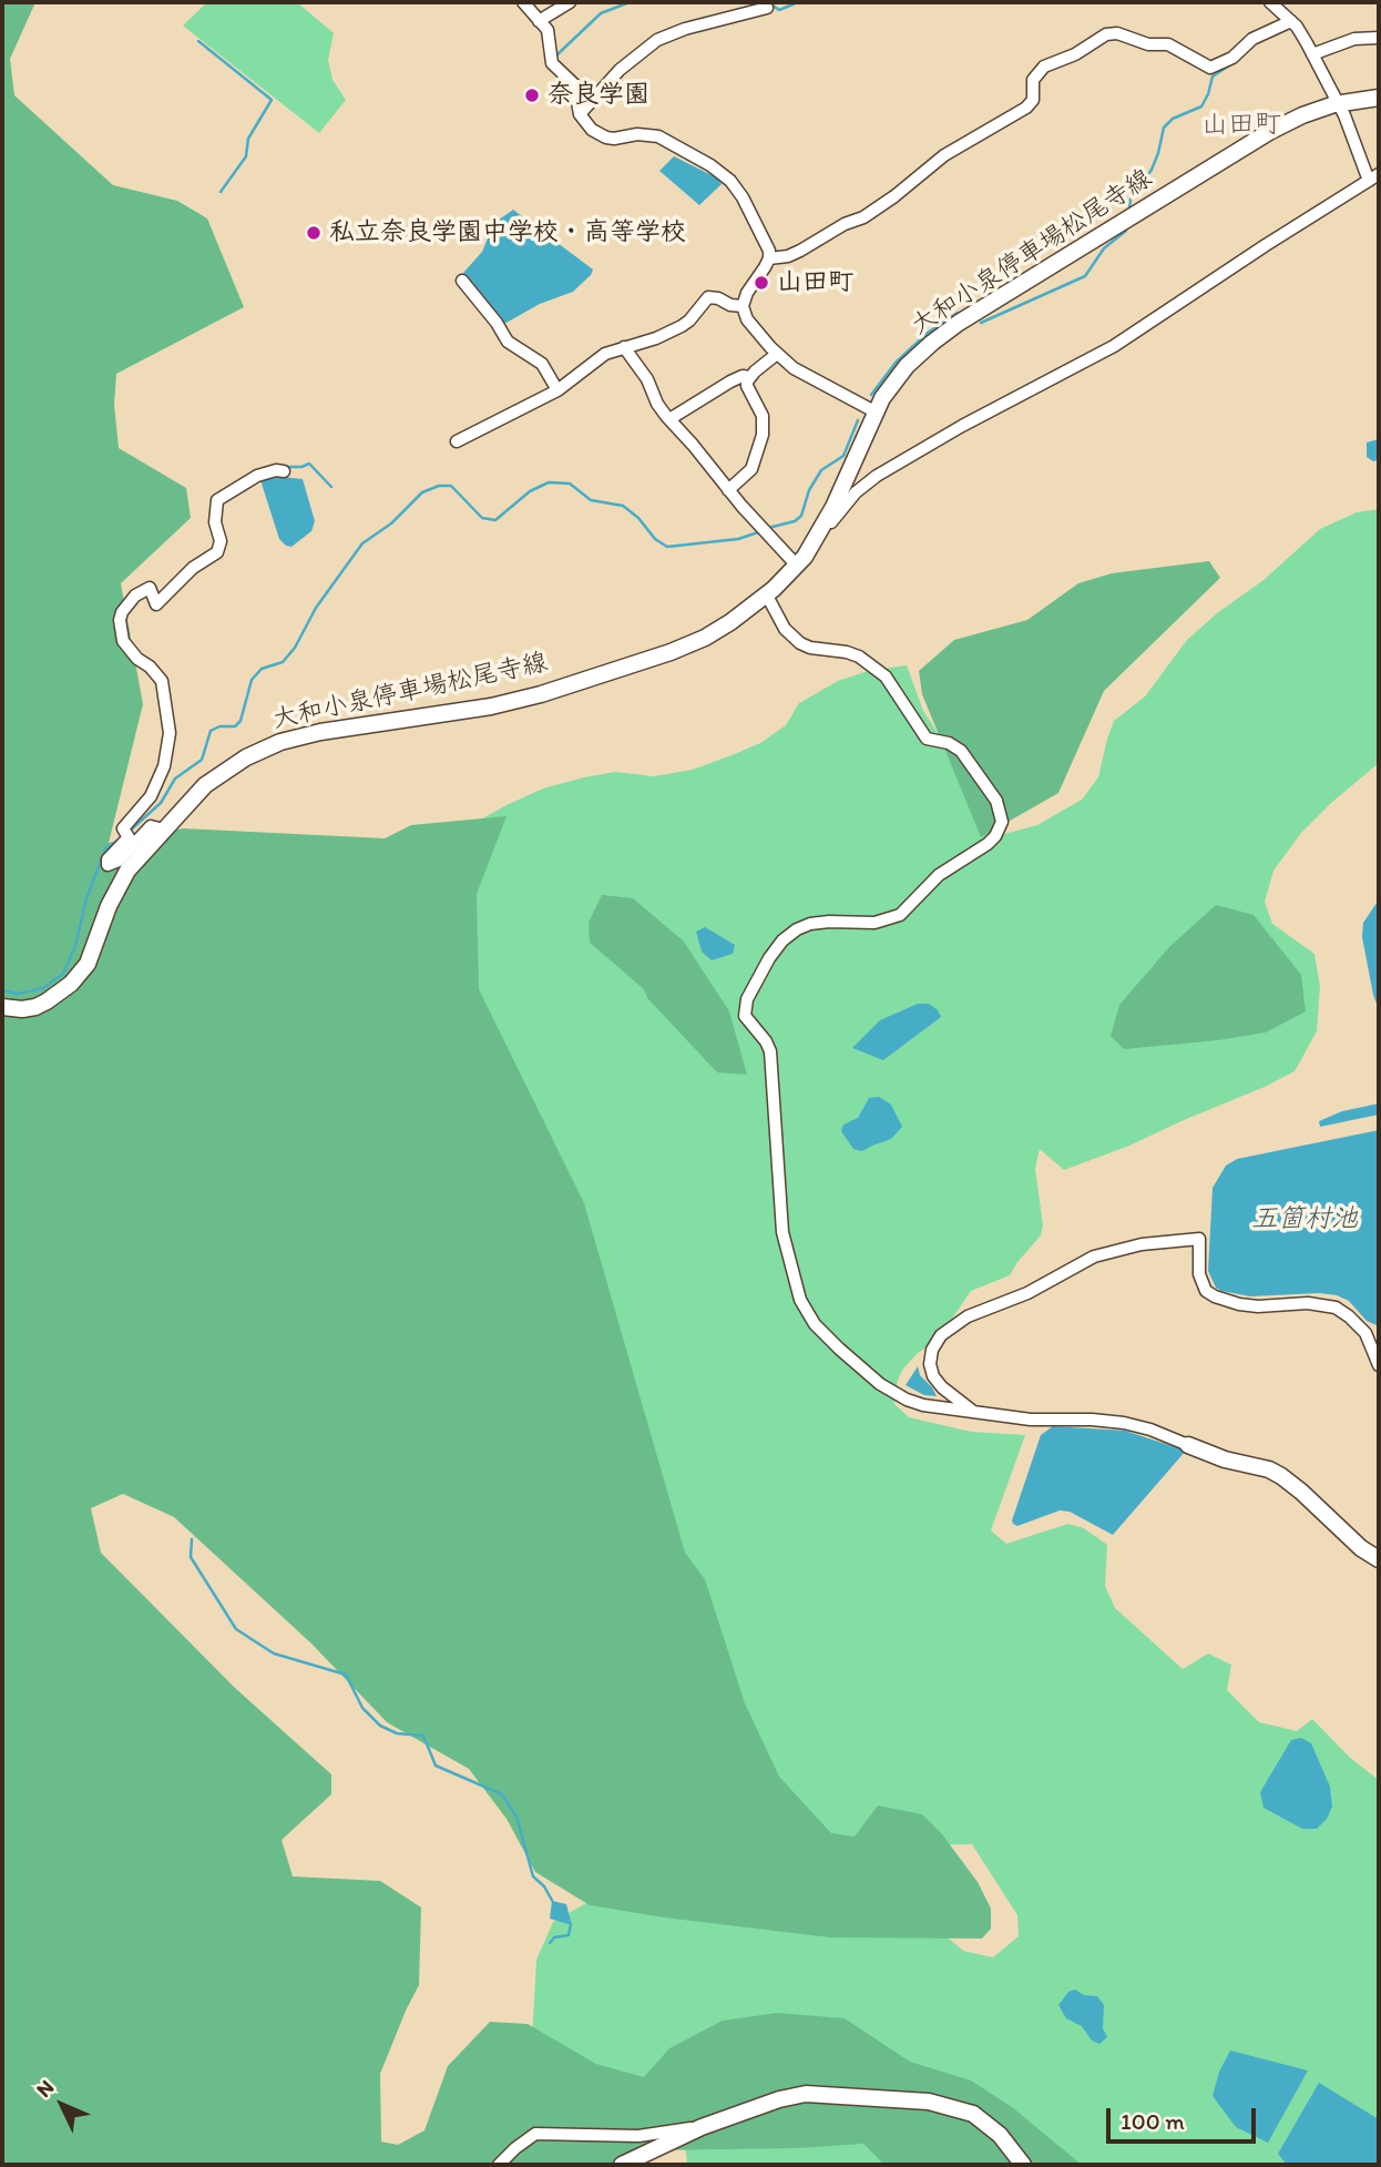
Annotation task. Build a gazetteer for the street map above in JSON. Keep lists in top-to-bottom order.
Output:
{
  "streets": {
    "main road": ["大和小泉停車場松尾寺線"]
  },
  "districts": ["山田町"],
  "water": ["五箇村池"],
  "places": ["奈良学園", "私立奈良学園中学校・高等学校", "山田町"],
  "scale_bar": "100 m",
  "north": "top left"
}
